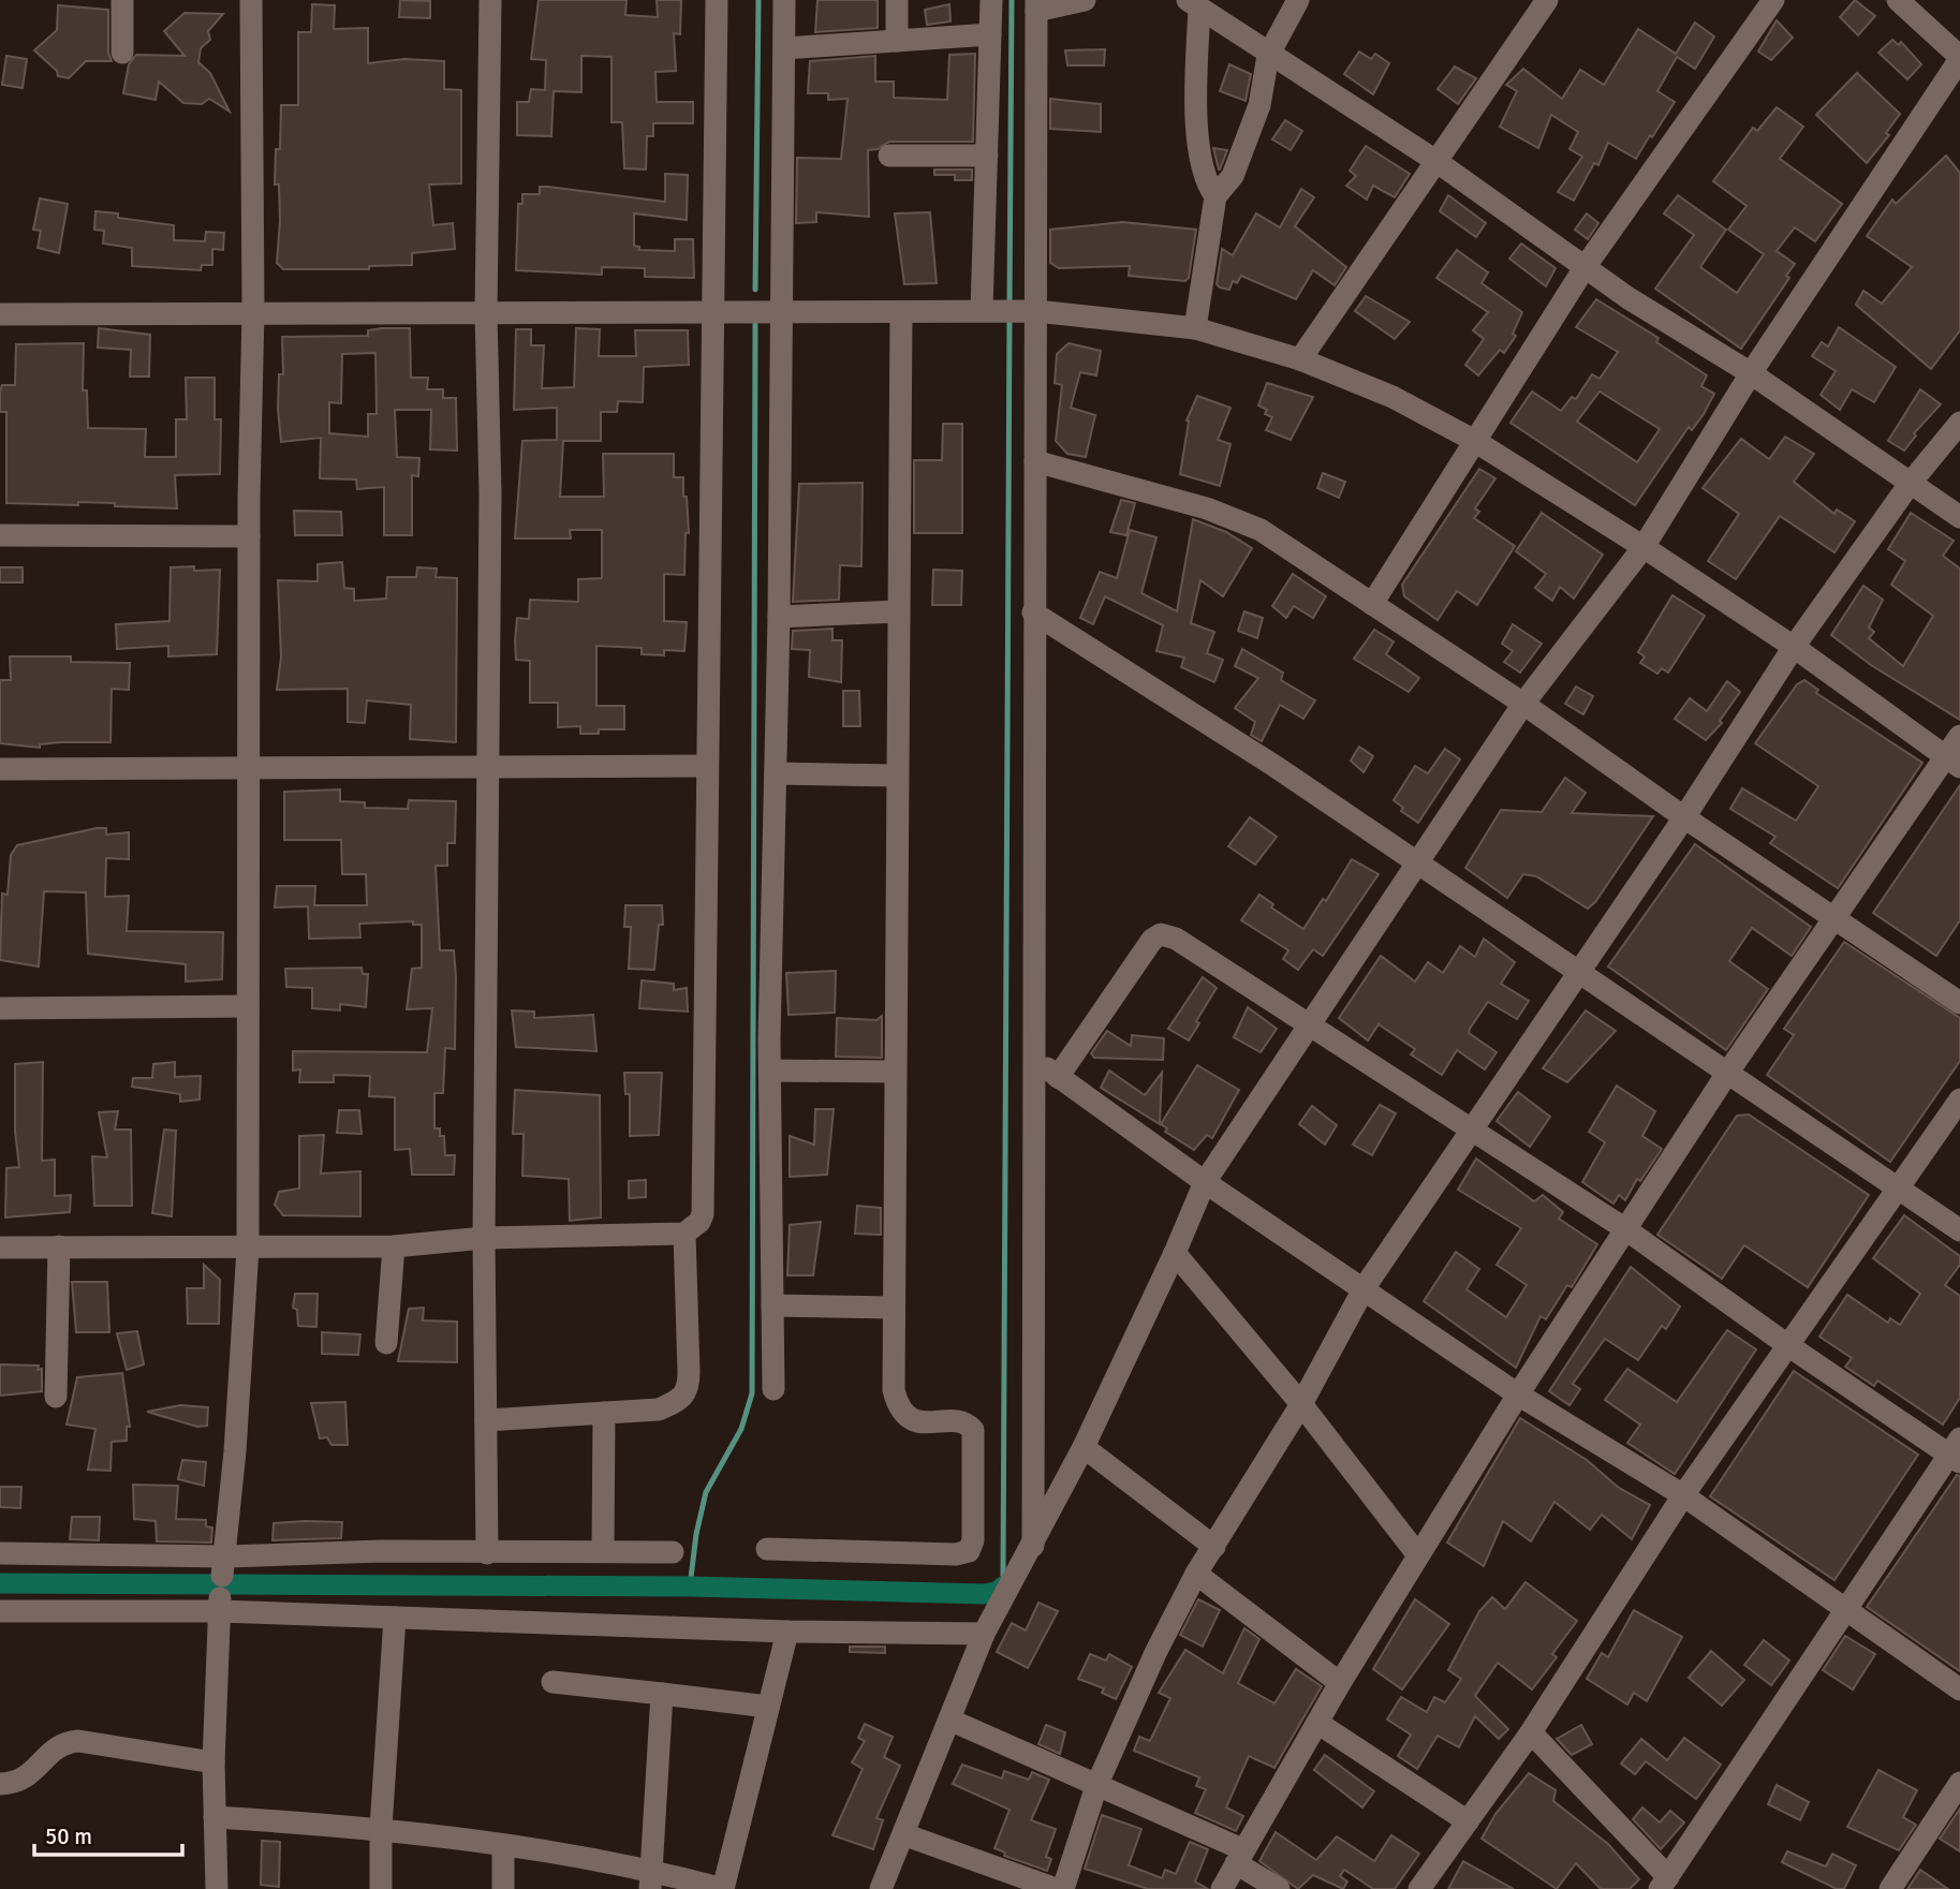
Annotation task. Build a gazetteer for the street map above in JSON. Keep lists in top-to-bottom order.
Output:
{
  "scale_bar": "50 m"
}
